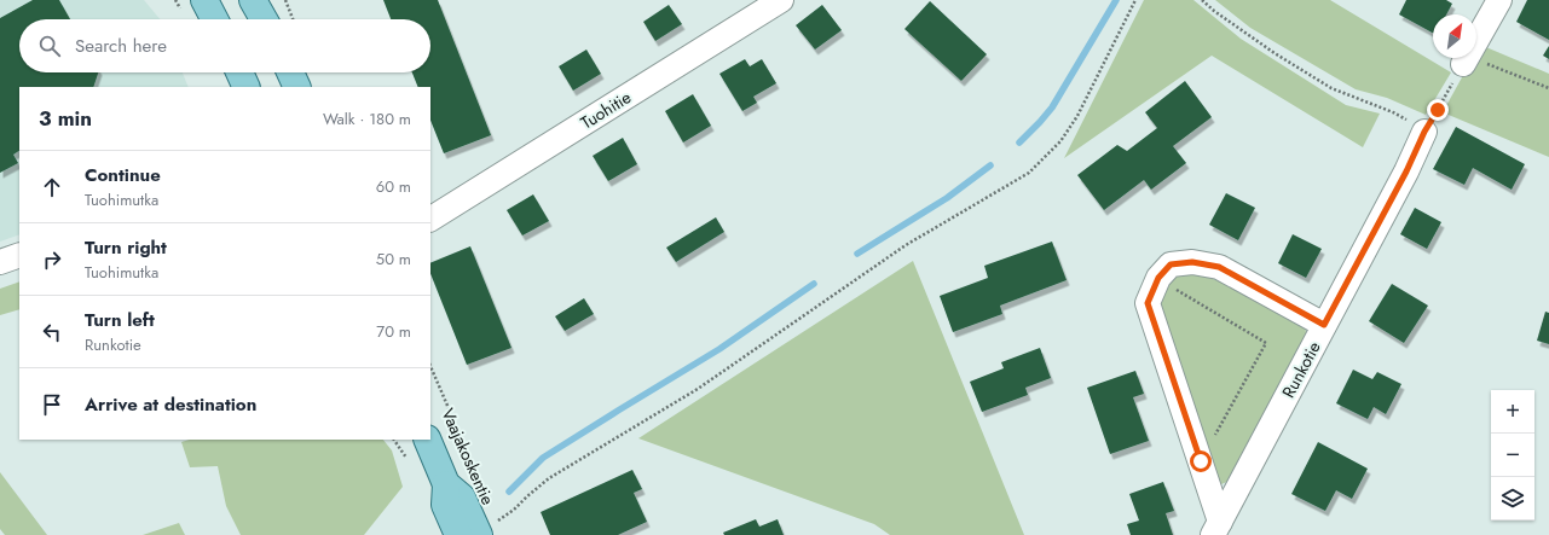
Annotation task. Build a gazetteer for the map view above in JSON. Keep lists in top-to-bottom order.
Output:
{
  "streets": {
    "main road": ["Vaajakoskentie"],
    "street": ["Tuohitie", "Runkotie"]
  },
  "north": "top right",
  "page": {
    "search": "Search here",
    "heading": ["3 min", "Walk · 180 m"],
    "list": [
      ["Continue", "Tuohimutka", "60 m"],
      ["Turn right", "Tuohimutka", "50 m"],
      ["Turn left", "Runkotie", "70 m"],
      "Arrive at destination"
    ],
    "map_buttons": ["+", "−"]
  }
}
